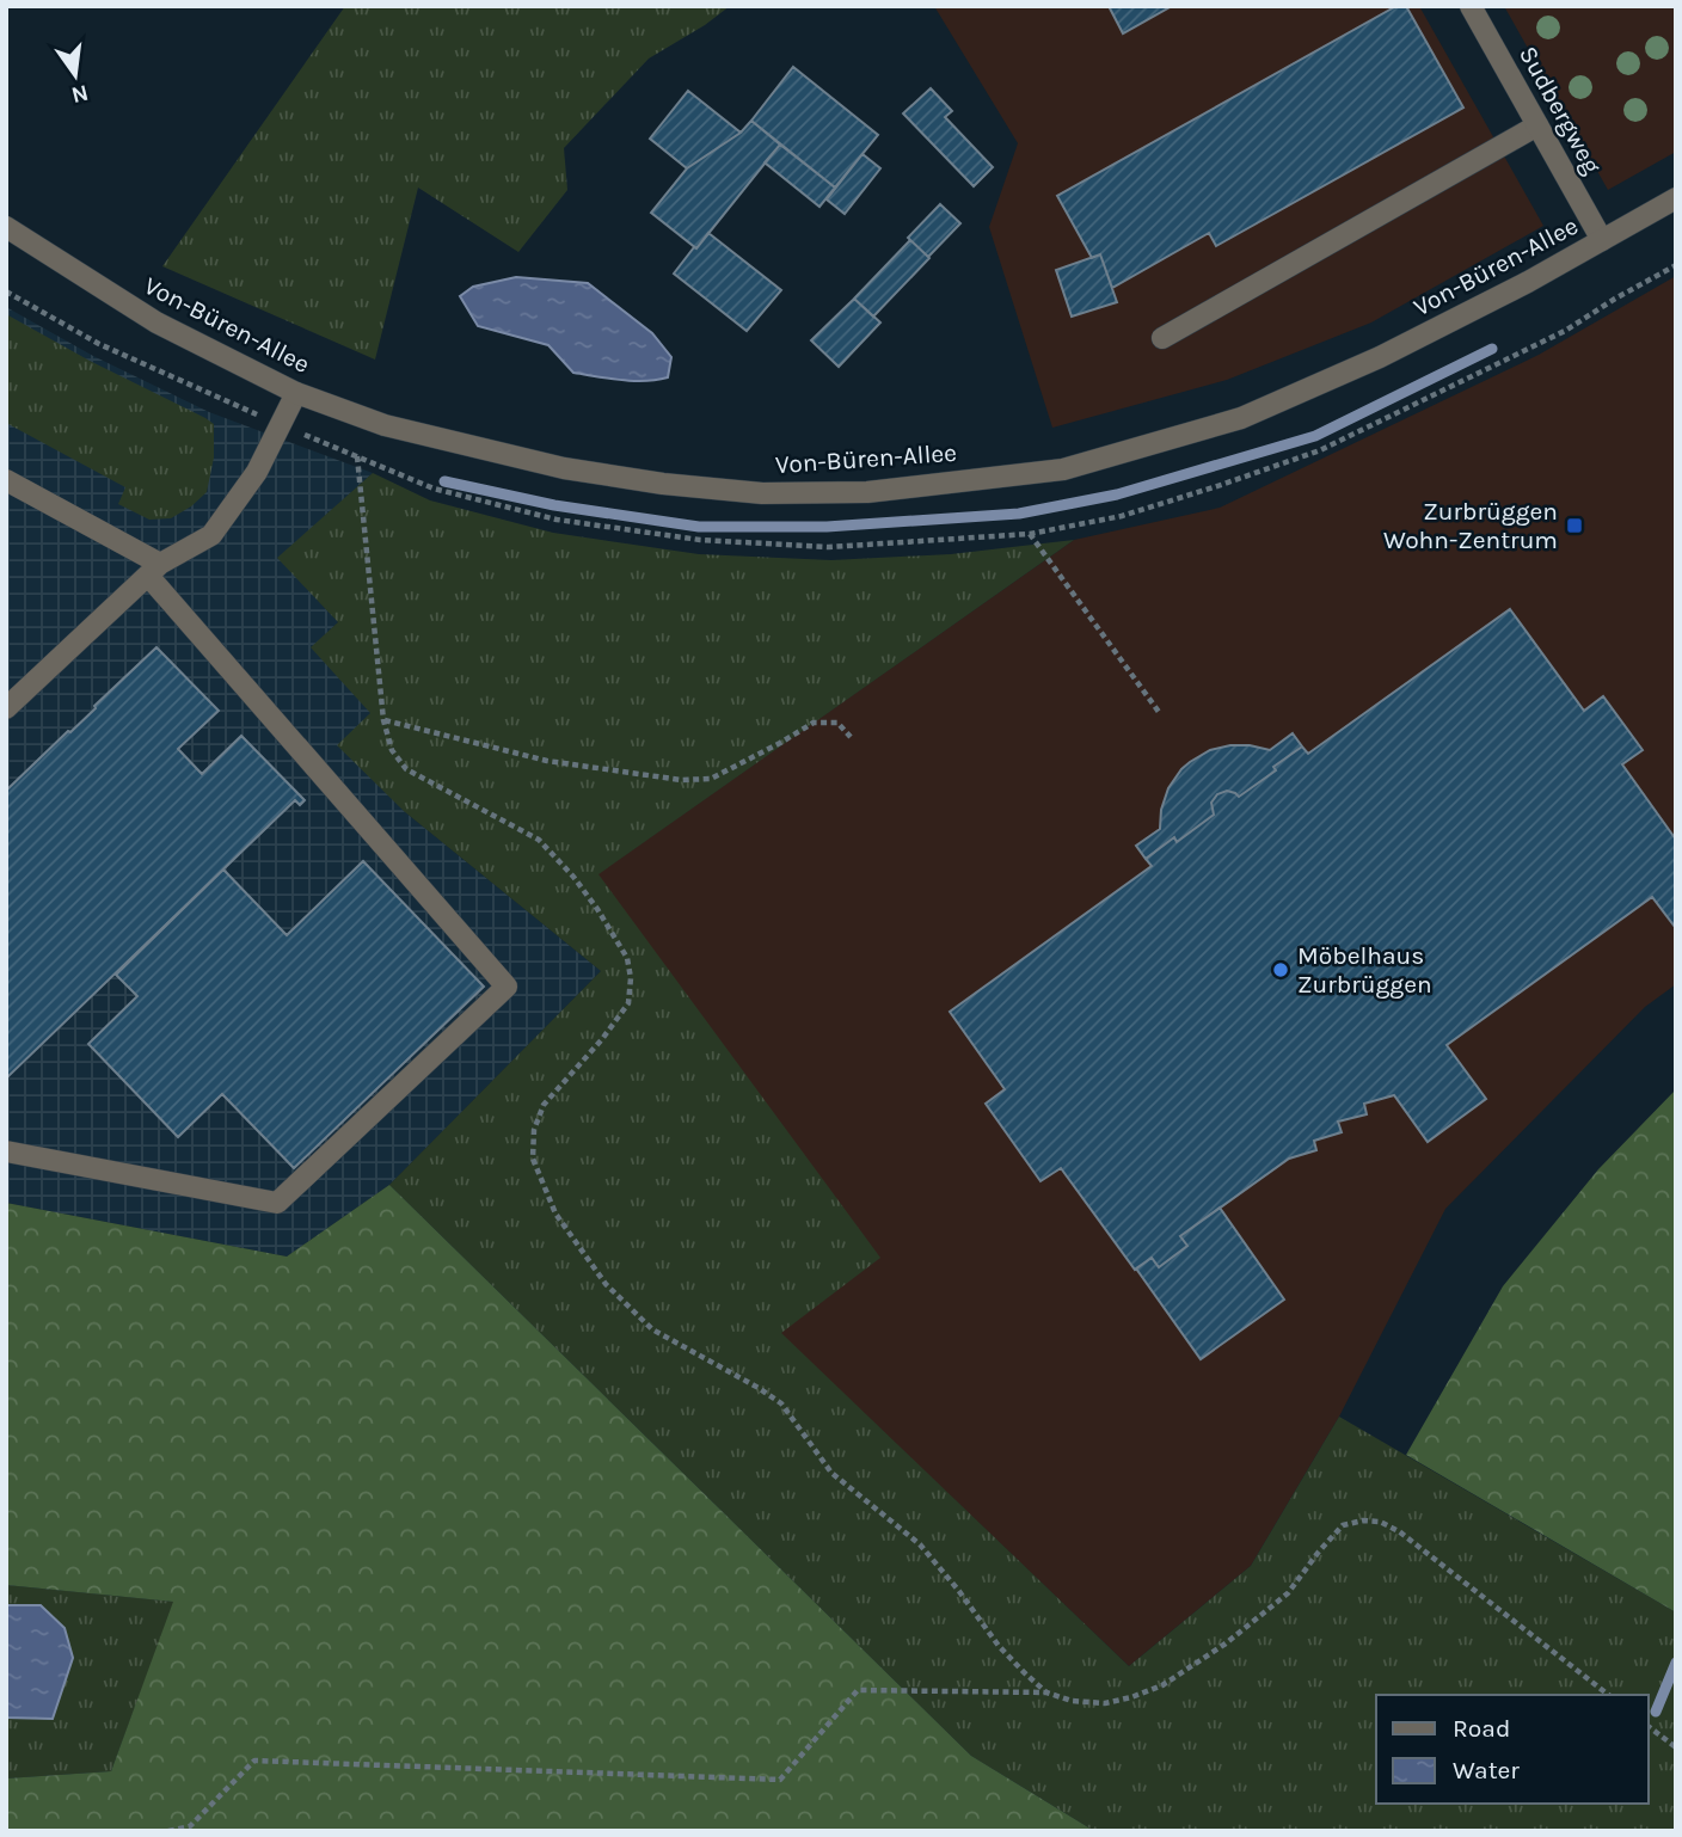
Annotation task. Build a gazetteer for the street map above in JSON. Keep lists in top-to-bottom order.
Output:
{
  "streets": {
    "street": ["Sudbergweg", "Von-Büren-Allee"]
  },
  "crossings": [
    ["Sudbergweg", "Von-Büren-Allee"]
  ],
  "places": {
    "transit": ["Zurbrüggen Wohn-Zentrum"],
    "other": ["Möbelhaus Zurbrüggen"]
  },
  "legend": ["Road", "Water"],
  "north": "bottom"
}
